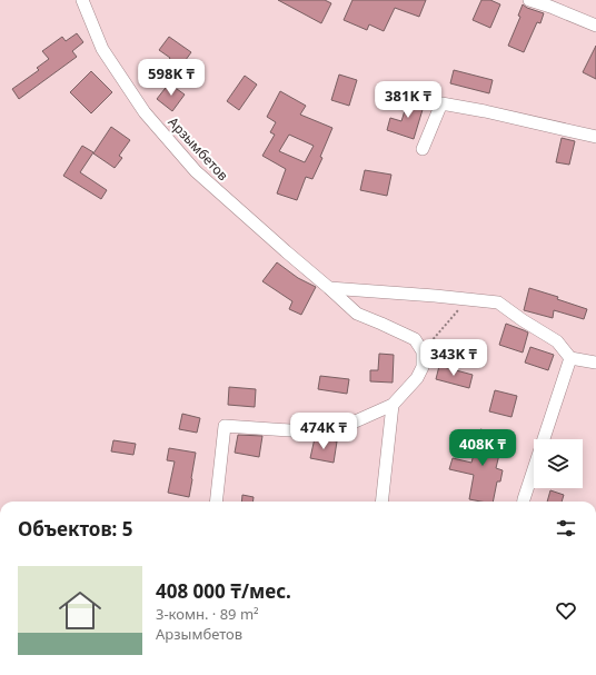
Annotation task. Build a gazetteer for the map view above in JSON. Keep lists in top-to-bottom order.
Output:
{
  "streets": {
    "street": ["Арзымбетов"]
  },
  "page": {
    "price": [
      "598K ₸",
      "381K ₸",
      "343K ₸",
      "474K ₸",
      "408K ₸"
    ],
    "heading": "Объектов: 5",
    "list": [
      {
        "name": "408 000 ₸/мес.",
        "note": "3-комн. · 89 m² · Арзымбетов"
      }
    ]
  }
}
